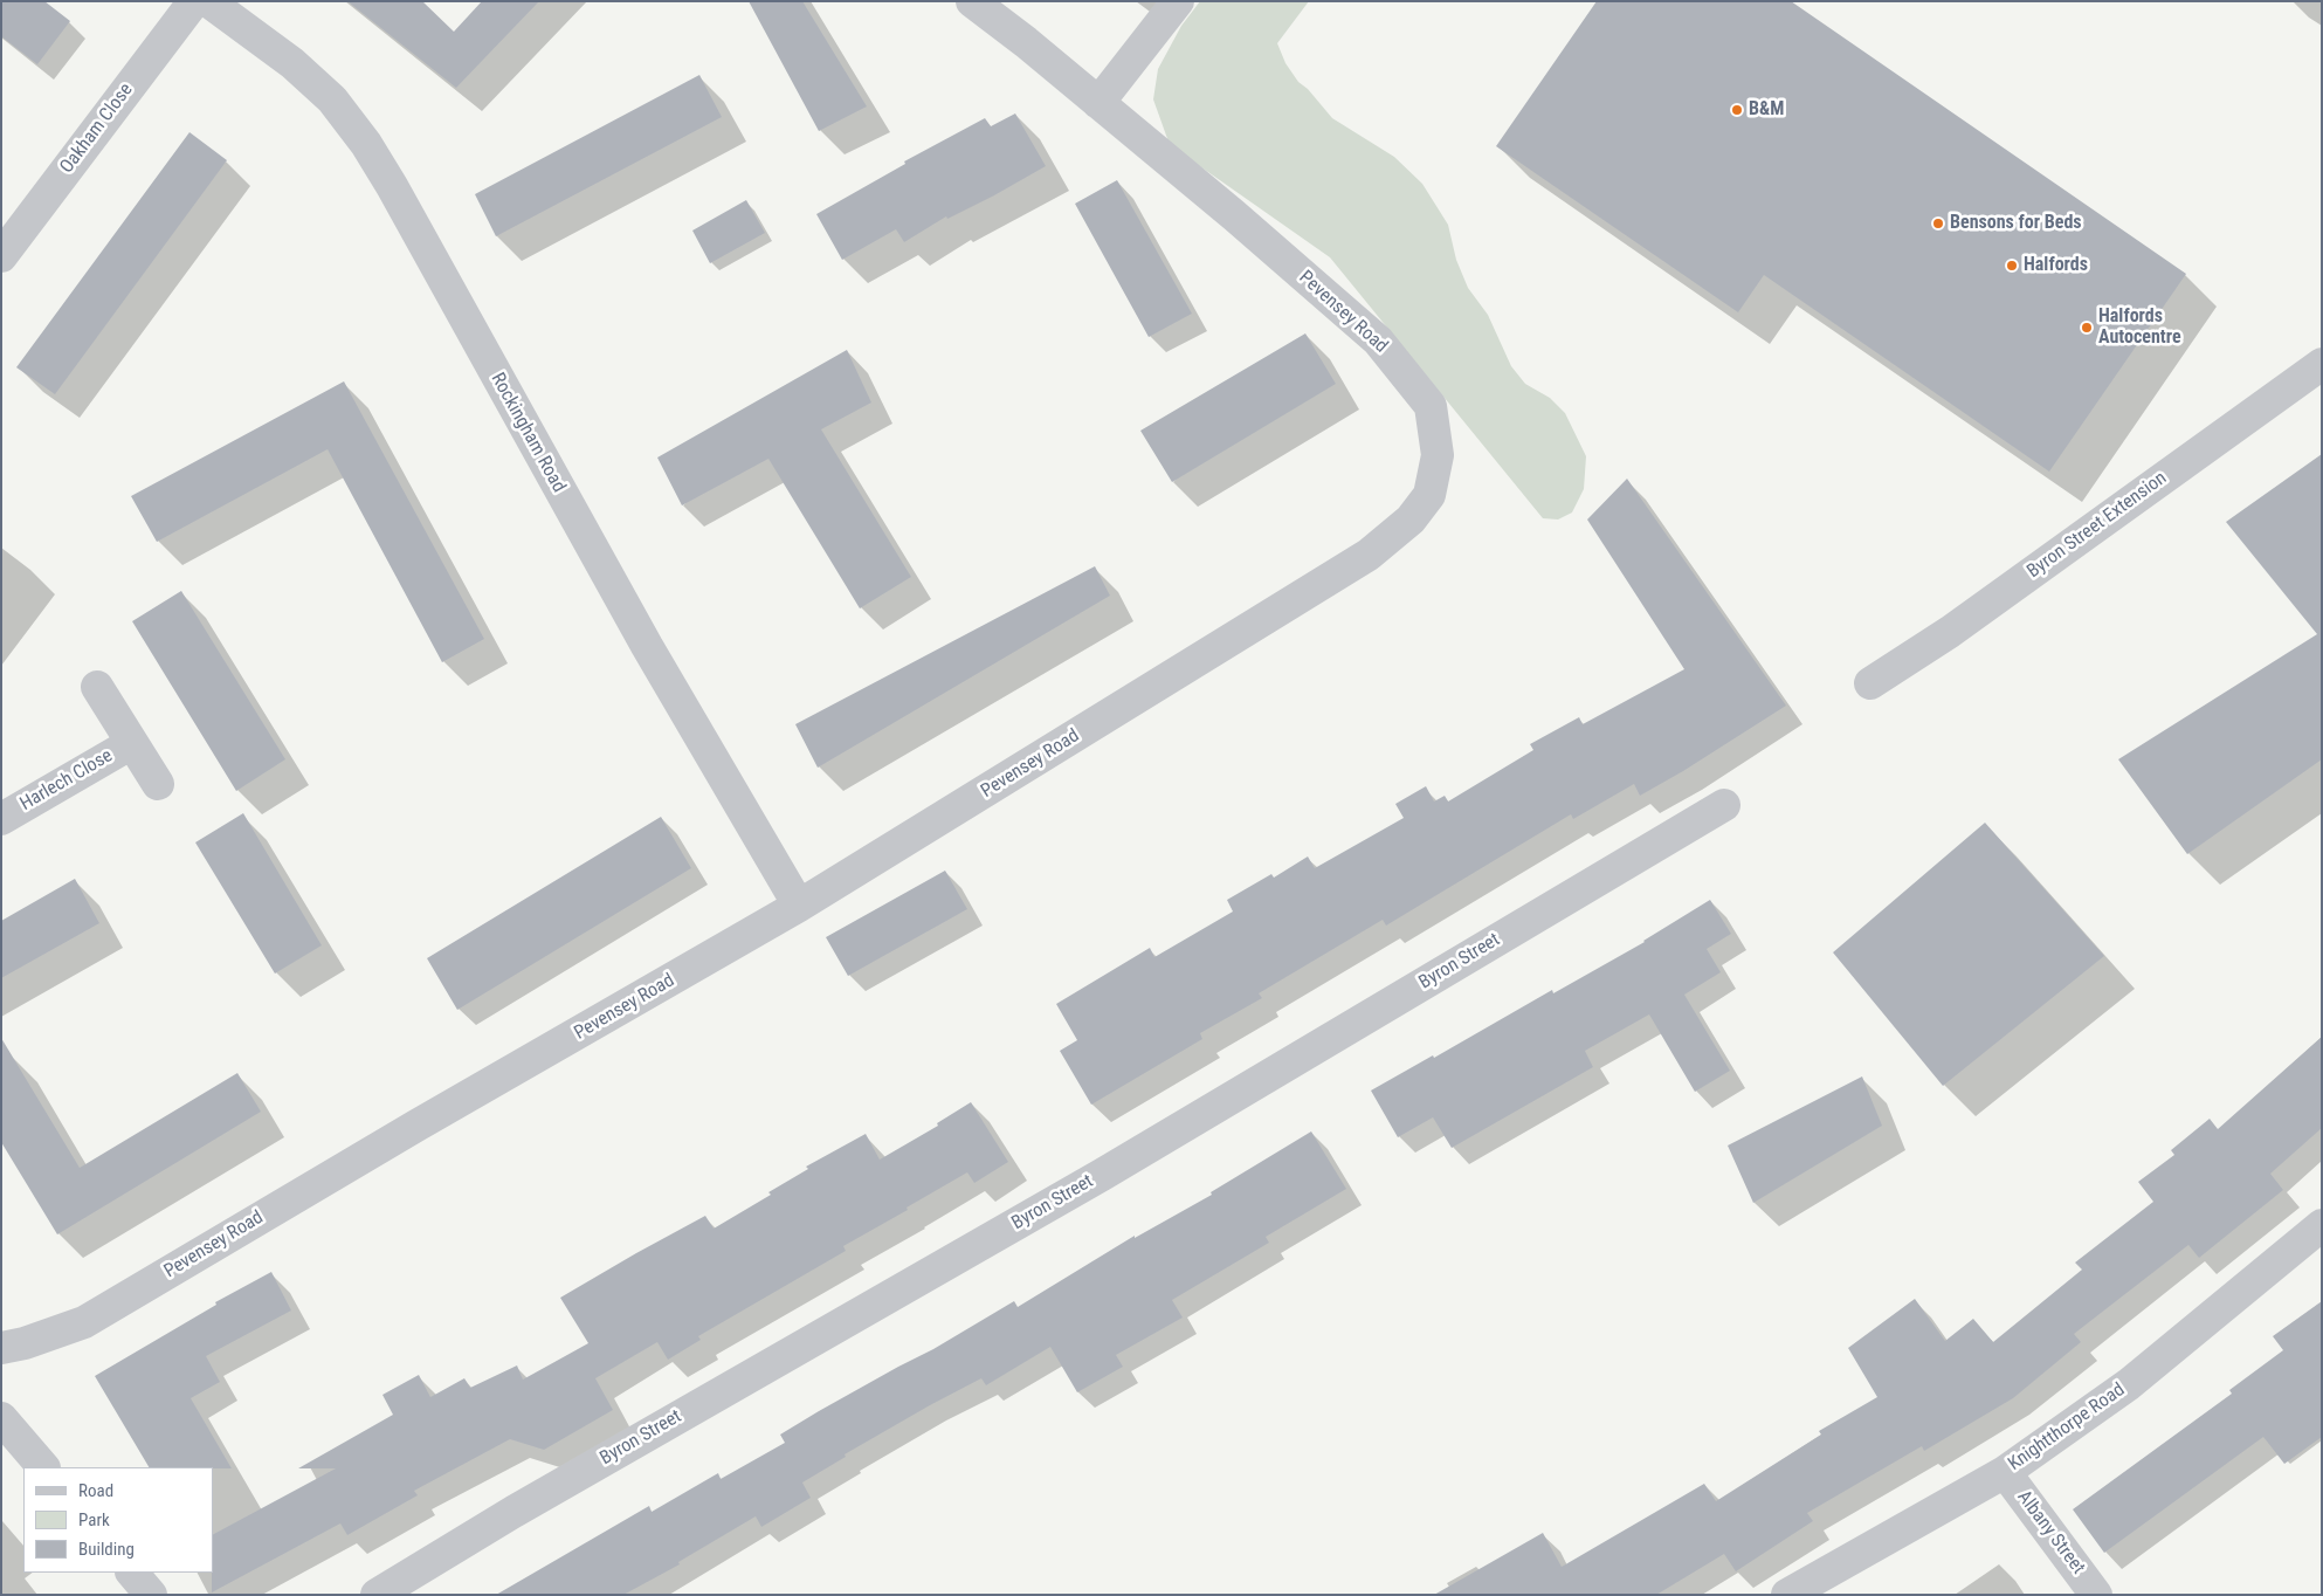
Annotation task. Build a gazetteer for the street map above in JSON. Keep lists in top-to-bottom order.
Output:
{
  "streets": {
    "street": [
      "Oakham Close",
      "Pevensey Road",
      "Rockingham Road",
      "Byron Street Extension",
      "Harlech Close",
      "Byron Street",
      "Knightthorpe Road",
      "Albany Street"
    ]
  },
  "crossings": [
    ["Pevensey Road", "Rockingham Road"],
    ["Knightthorpe Road", "Albany Street"]
  ],
  "places": [
    "B&M",
    "Bensons for Beds",
    "Halfords",
    "Halfords Autocentre"
  ],
  "legend": ["Road", "Park", "Building"]
}
